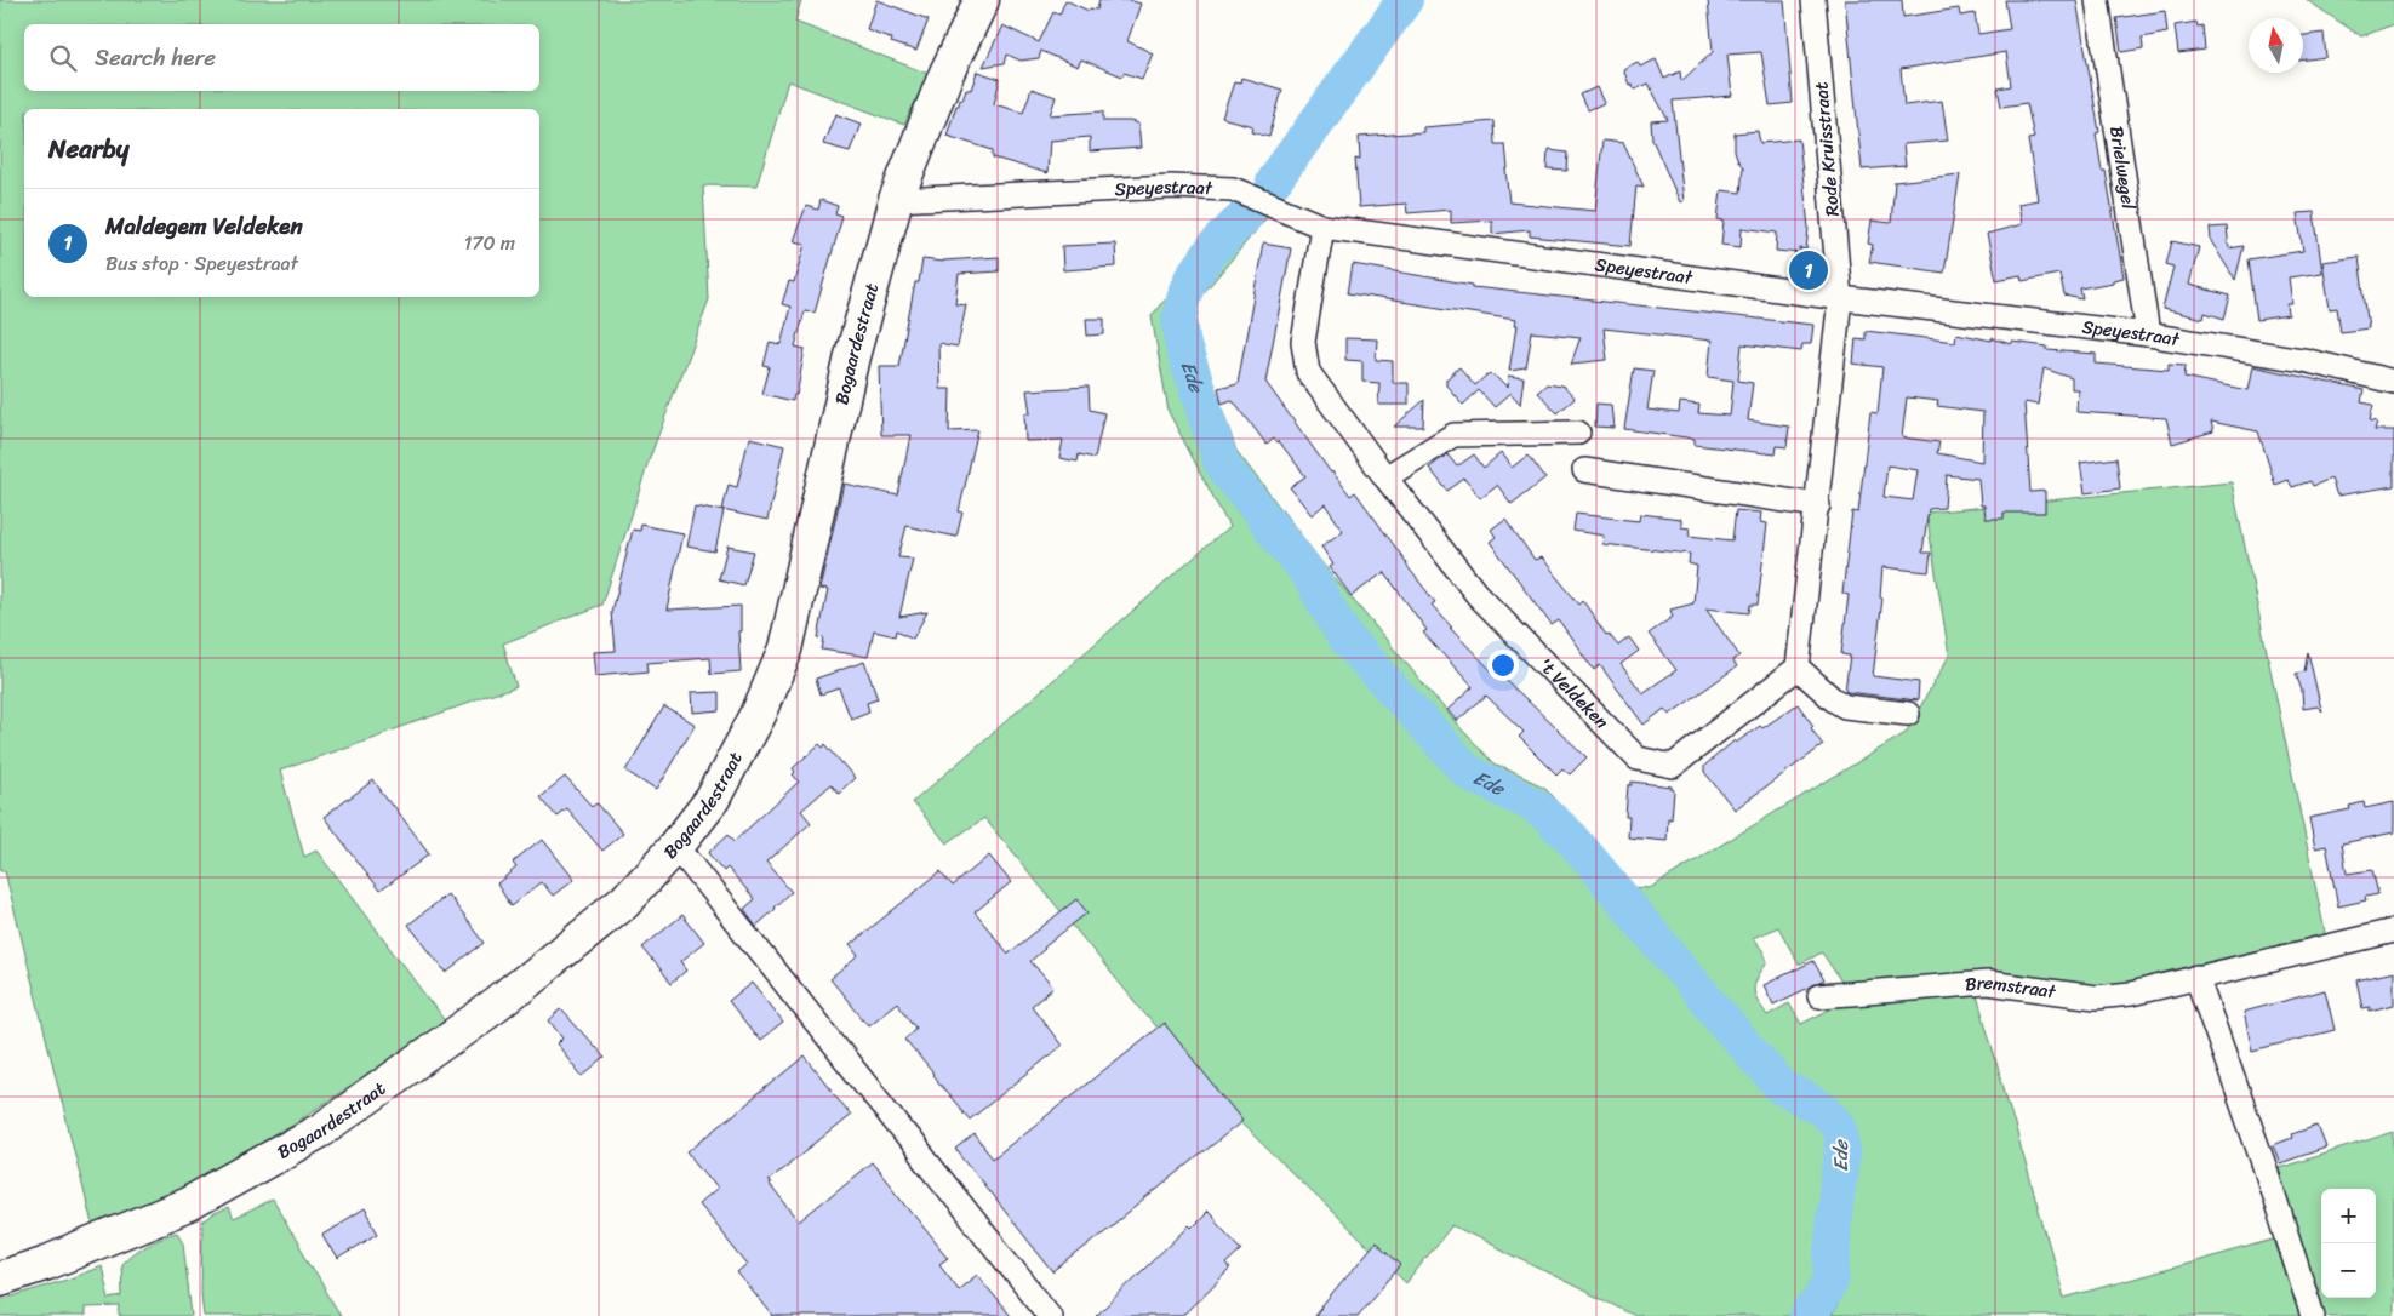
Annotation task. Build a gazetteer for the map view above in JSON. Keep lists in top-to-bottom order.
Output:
{
  "streets": {
    "street": [
      "Rode Kruisstraat",
      "Brielwegel",
      "Speyestraat",
      "Bogaardestraat",
      "'t Veldeken",
      "Bremstraat"
    ]
  },
  "crossings": [
    ["Rode Kruisstraat", "Speyestraat"],
    ["Brielwegel", "Speyestraat"],
    ["Speyestraat", "Bogaardestraat"],
    ["Speyestraat", "'t Veldeken"]
  ],
  "water": ["Ede"],
  "north": "top",
  "page": {
    "search": "Search here",
    "heading": "Nearby",
    "list": [
      {
        "mark": "1",
        "name": "Maldegem Veldeken",
        "note": "Bus stop · Speyestraat",
        "value": "170 m"
      }
    ],
    "pins": "1",
    "map_buttons": ["+", "−"]
  }
}
